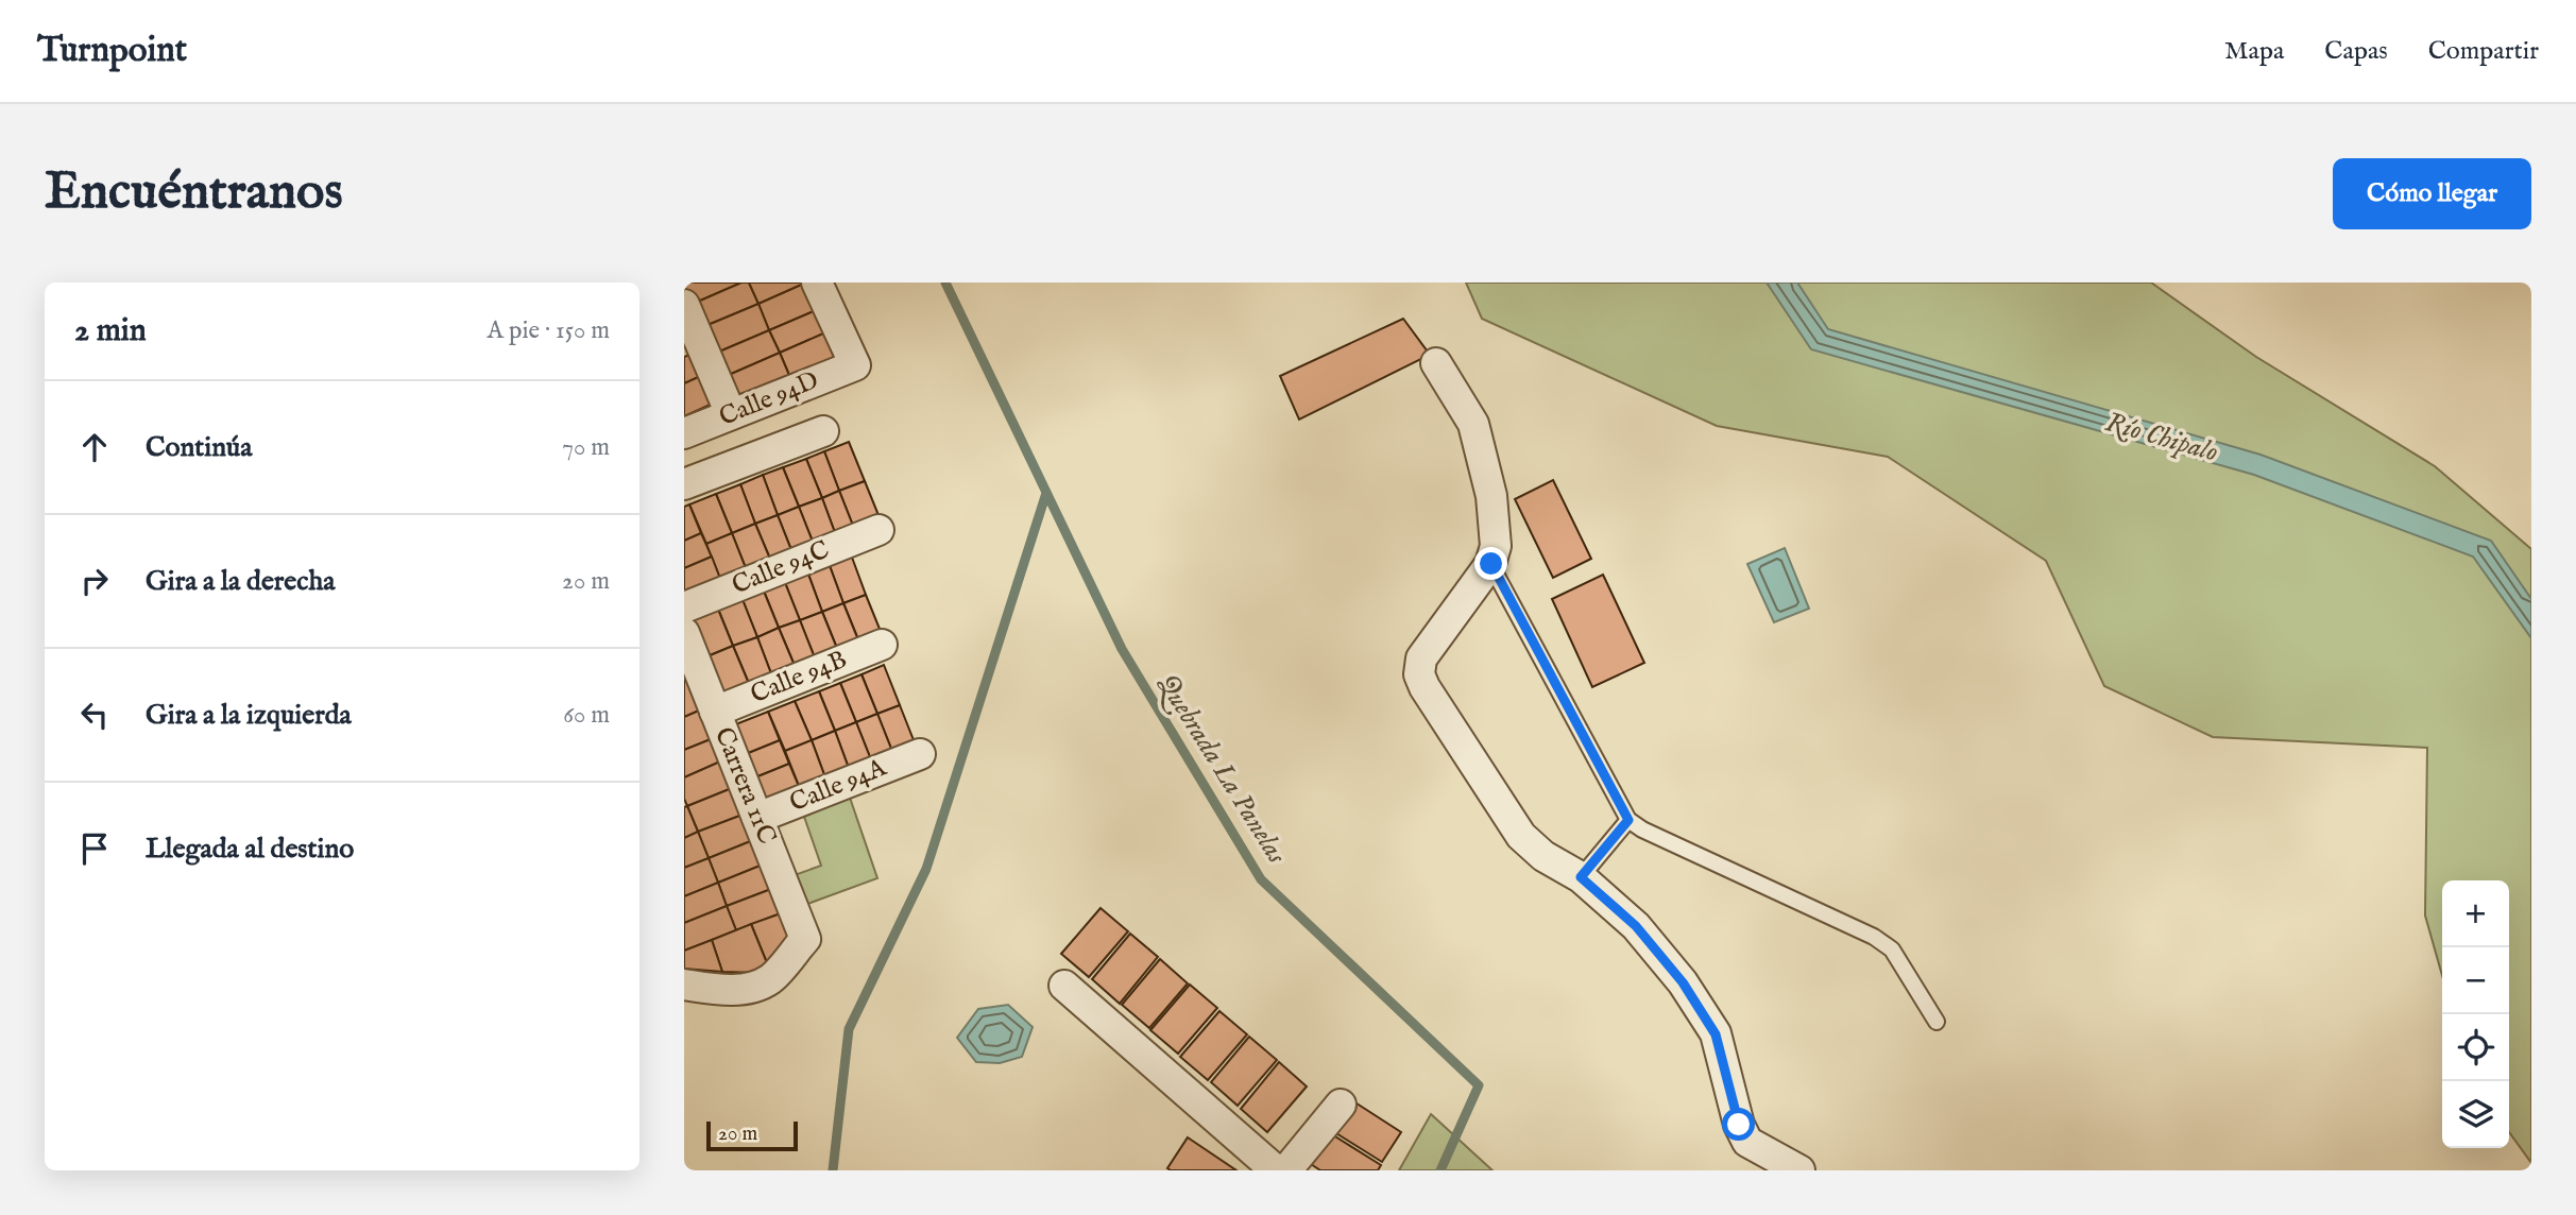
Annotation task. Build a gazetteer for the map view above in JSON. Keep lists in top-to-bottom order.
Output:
{
  "streets": {
    "street": [
      "Calle 94D",
      "Calle 94C",
      "Calle 94B",
      "Carrera 11C",
      "Calle 94A"
    ]
  },
  "crossings": [
    ["Calle 94B", "Carrera 11C"],
    ["Carrera 11C", "Calle 94A"]
  ],
  "water": ["Río Chipalo", "Quebrada La Panelas"],
  "scale_bar": "20 m",
  "page": {
    "header": "Turnpoint",
    "nav": ["Mapa", "Capas", "Compartir"],
    "buttons": "Cómo llegar",
    "title": "Encuéntranos",
    "heading": ["2 min", "A pie · 150 m"],
    "list": [
      ["Continúa", "70 m"],
      ["Gira a la derecha", "20 m"],
      ["Gira a la izquierda", "60 m"],
      "Llegada al destino"
    ],
    "map_buttons": ["+", "−"],
    "scale": "20 m"
  }
}
